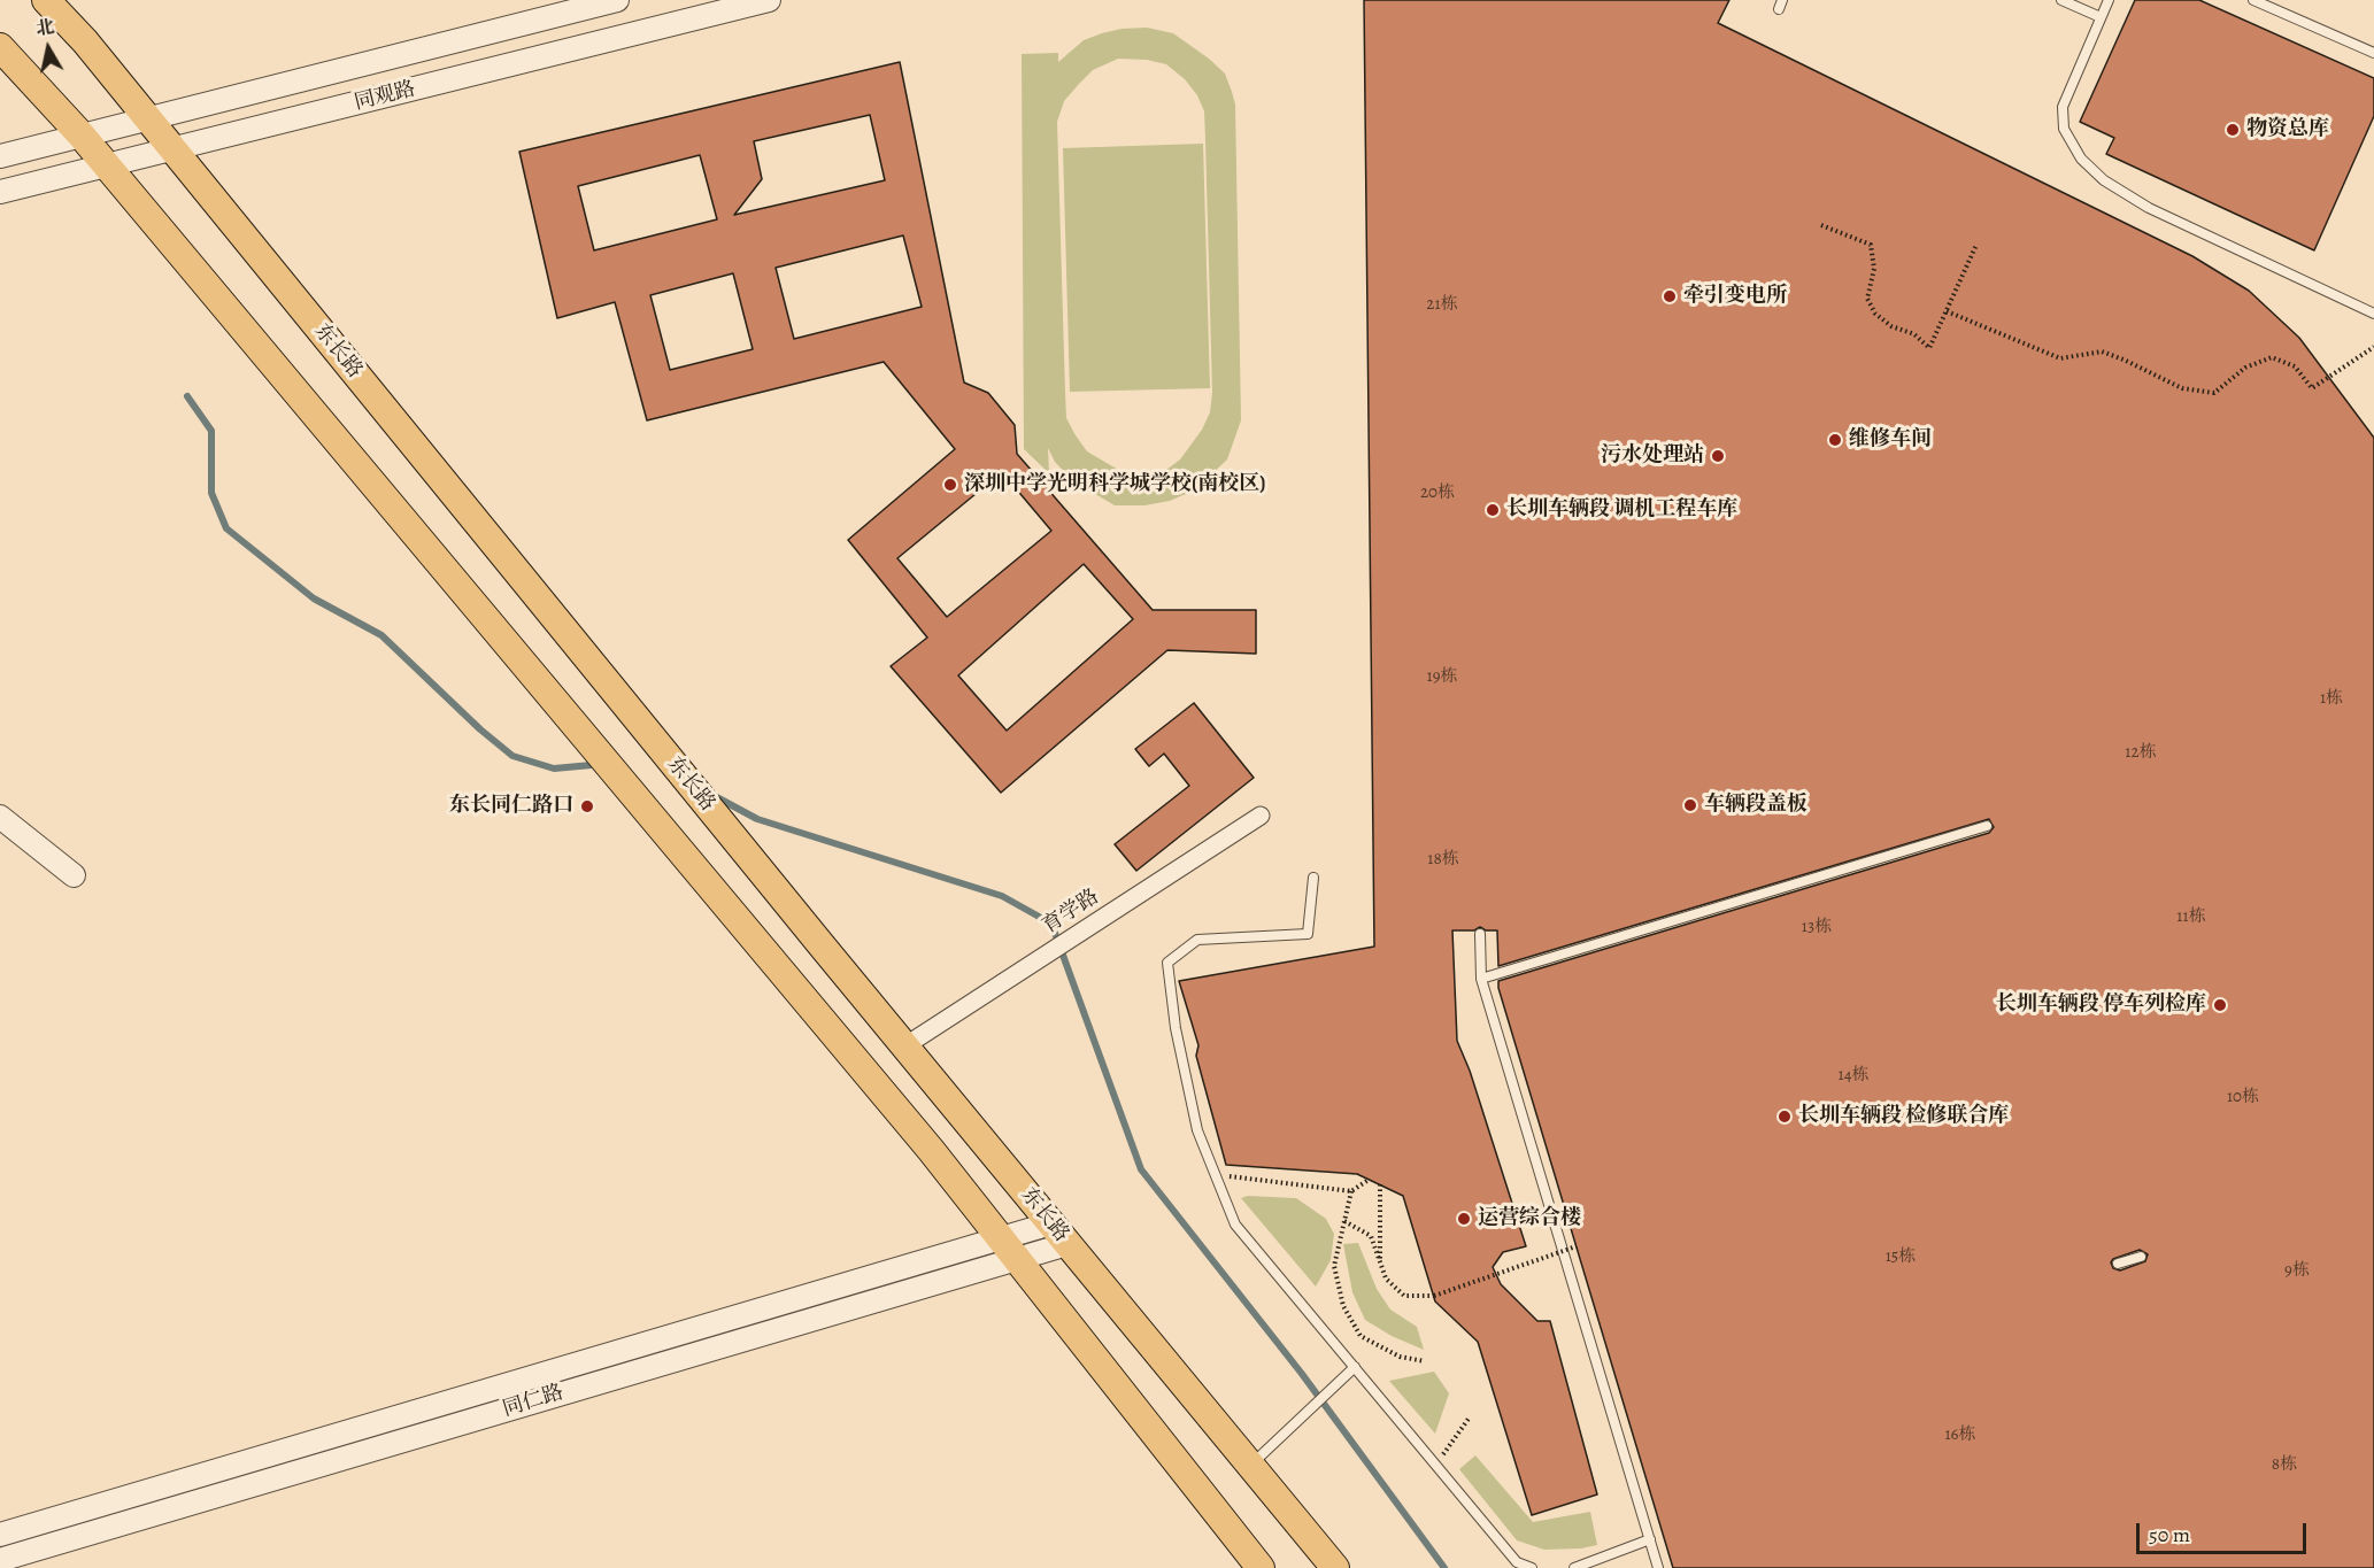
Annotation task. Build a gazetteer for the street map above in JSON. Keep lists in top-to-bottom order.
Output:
{
  "streets": {
    "main road": ["东长路"],
    "street": ["同观路", "育学路", "同仁路"]
  },
  "crossings": [
    ["同观路", "东长路"],
    ["东长路", "育学路"],
    ["东长路", "同仁路"]
  ],
  "places": [
    "物资总库",
    "牵引变电所",
    "维修车间",
    "污水处理站",
    "深圳中学光明科学城学校(南校区)",
    "长圳车辆段 调机工程车库",
    "车辆段盖板",
    "东长同仁路口",
    "长圳车辆段 停车列检库",
    "长圳车辆段 检修联合库",
    "运营综合楼"
  ],
  "house_numbers": [
    "21栋",
    "20栋",
    "19栋",
    "1栋",
    "12栋",
    "18栋",
    "11栋",
    "13栋",
    "14栋",
    "10栋",
    "15栋",
    "9栋",
    "16栋",
    "8栋"
  ],
  "scale_bar": "50 m",
  "north": "top"
}
